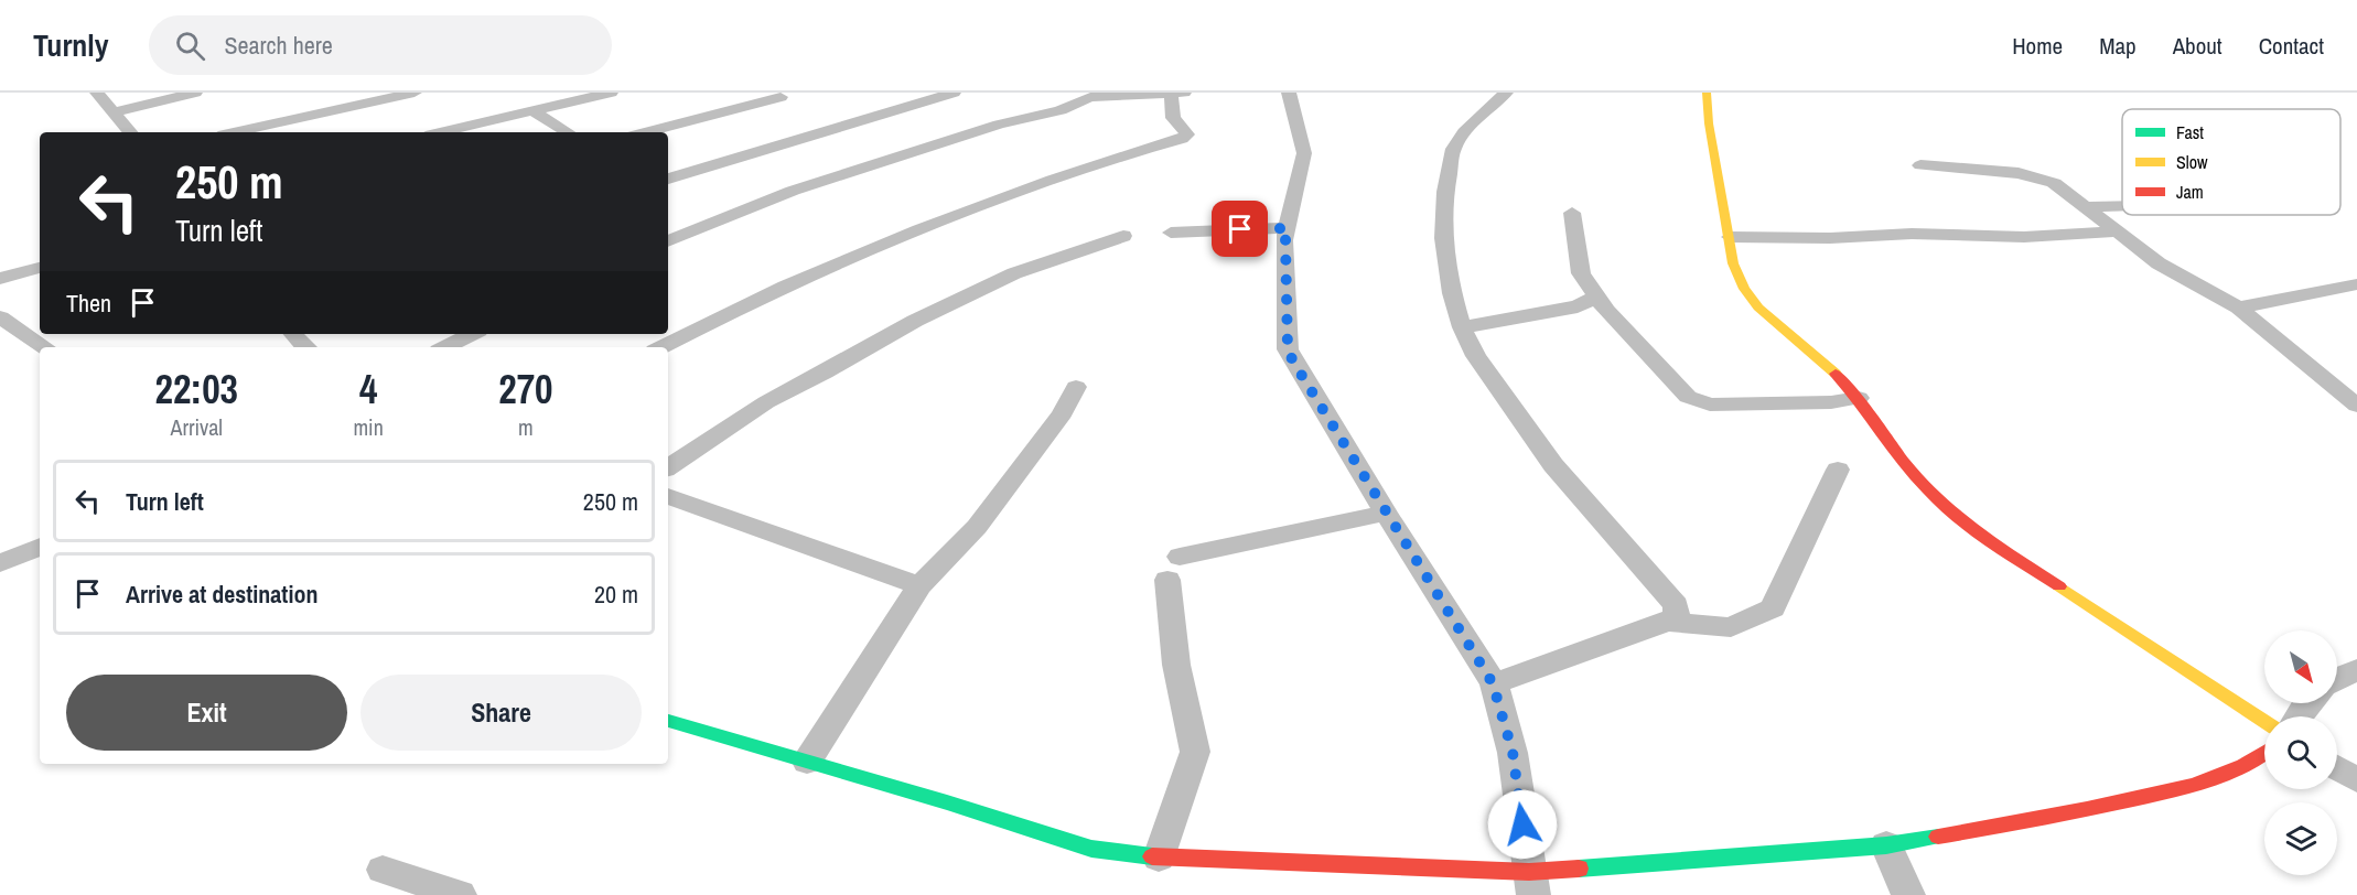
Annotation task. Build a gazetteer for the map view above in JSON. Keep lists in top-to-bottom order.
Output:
{
  "legend": ["Fast", "Slow", "Jam"],
  "north": "bottom right",
  "page": {
    "header": "Turnly",
    "search": "Search here",
    "nav": [
      "Home",
      "Map",
      "About",
      "Contact"
    ],
    "turn": ["250 m", "Turn left"],
    "then": "Then",
    "eta": [
      "22:03",
      "Arrival",
      "4",
      "min",
      "270",
      "m"
    ],
    "list": [
      {
        "name": "Turn left",
        "value": "250 m"
      },
      {
        "name": "Arrive at destination",
        "value": "20 m"
      }
    ],
    "buttons": ["Exit", "Share"]
  }
}
